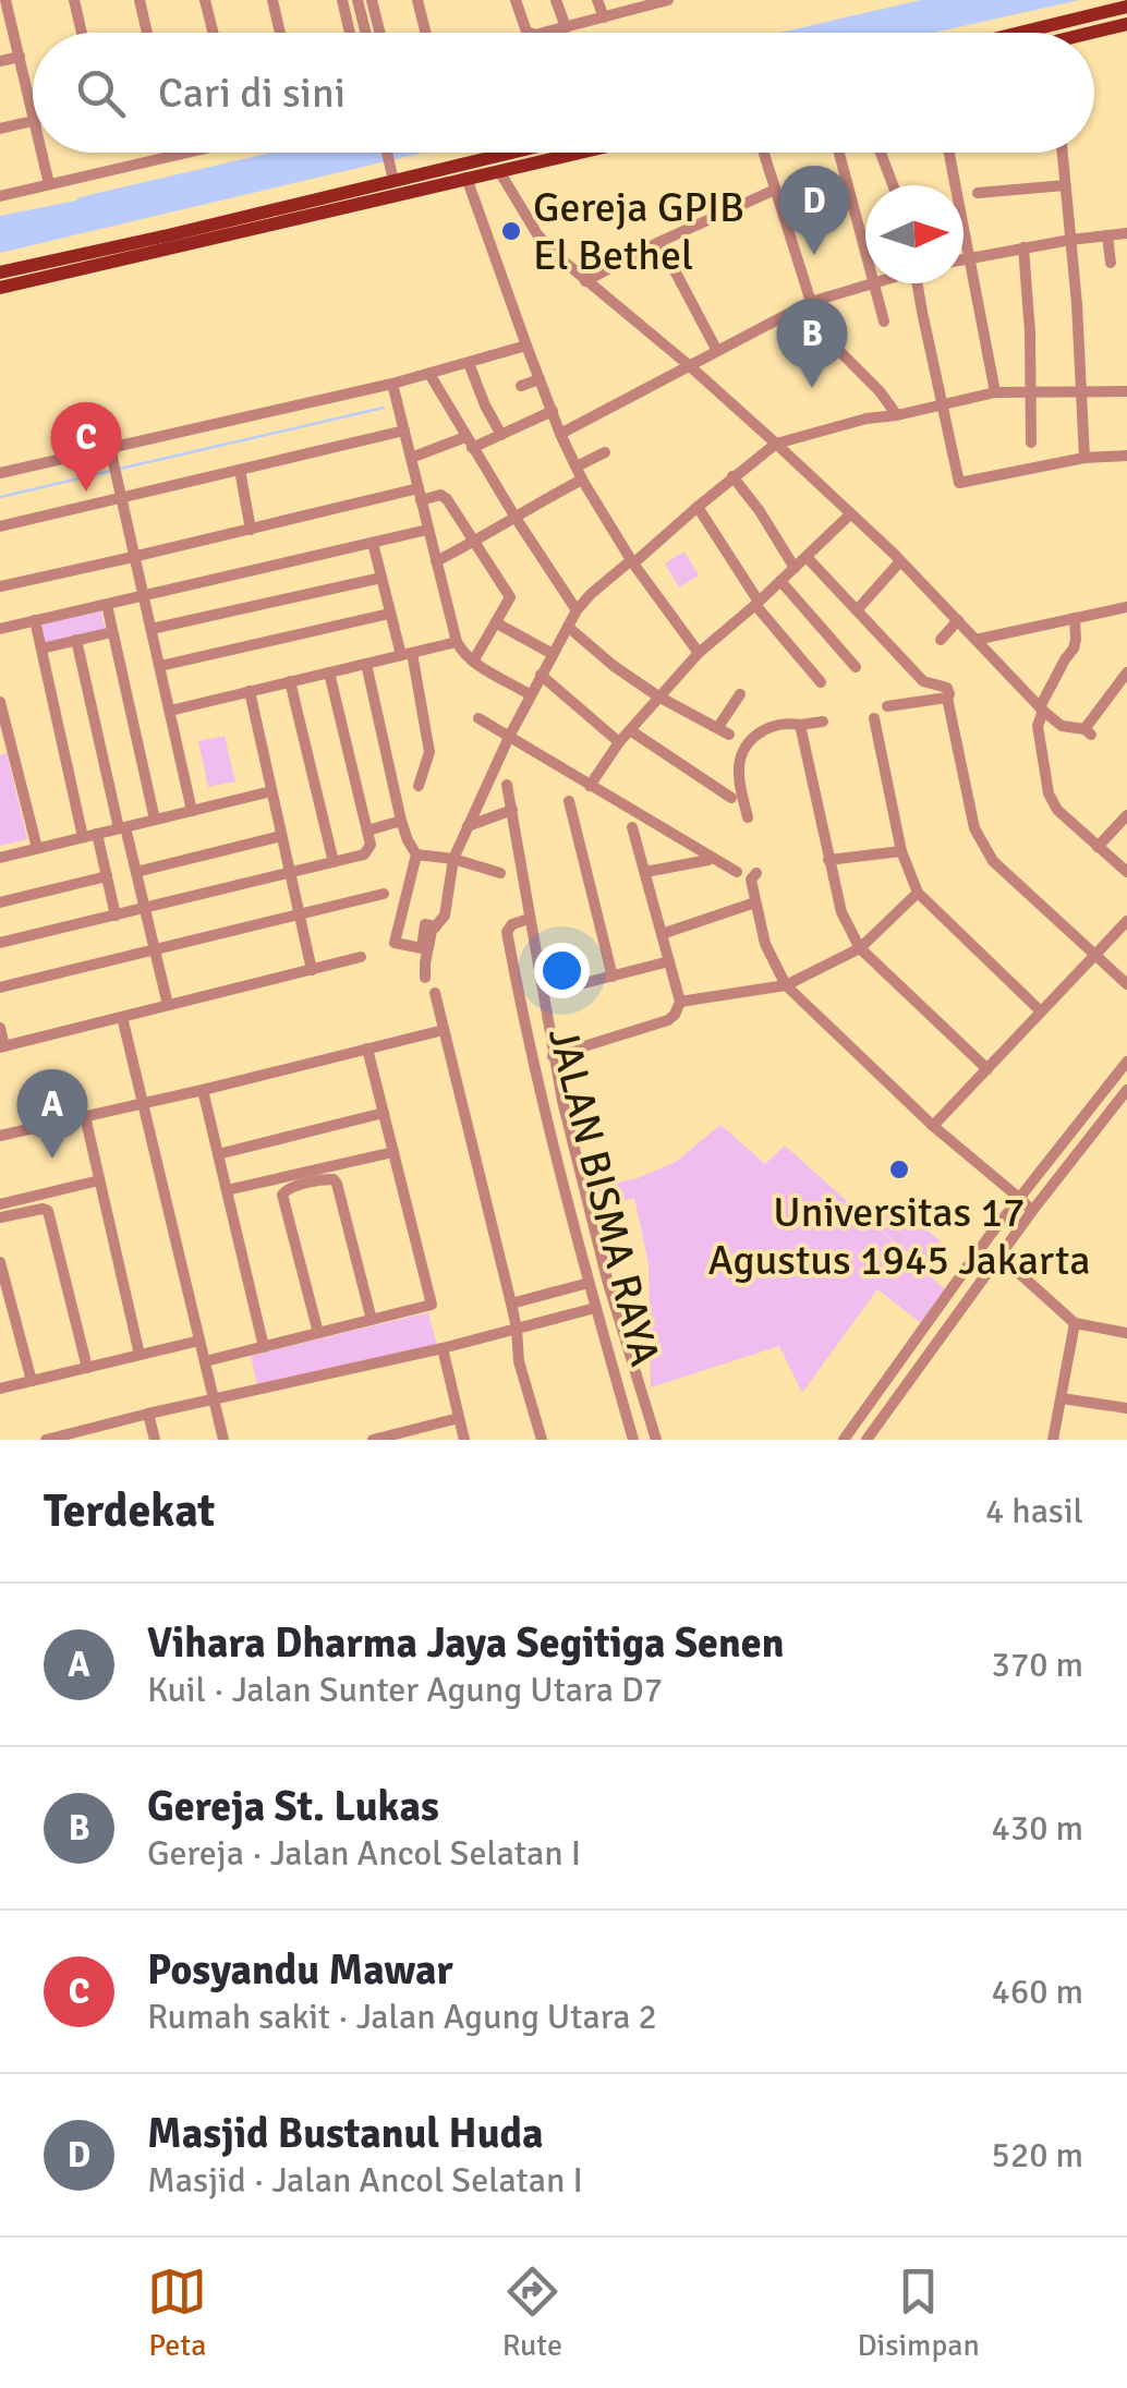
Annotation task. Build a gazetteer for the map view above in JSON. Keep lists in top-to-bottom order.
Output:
{
  "streets": {
    "street": ["JALAN BISMA RAYA"]
  },
  "places": ["Gereja GPIB El Bethel", "Universitas 17 Agustus 1945 Jakarta"],
  "north": "right",
  "page": {
    "search": "Cari di sini",
    "pins": [
      "D",
      "B",
      "C",
      "A"
    ],
    "heading": ["Terdekat", "4 hasil"],
    "list": [
      {
        "mark": "A",
        "name": "Vihara Dharma Jaya Segitiga Senen",
        "note": "Kuil · Jalan Sunter Agung Utara D7",
        "value": "370 m"
      },
      {
        "mark": "B",
        "name": "Gereja St. Lukas",
        "note": "Gereja · Jalan Ancol Selatan I",
        "value": "430 m"
      },
      {
        "mark": "C",
        "name": "Posyandu Mawar",
        "note": "Rumah sakit · Jalan Agung Utara 2",
        "value": "460 m"
      },
      {
        "mark": "D",
        "name": "Masjid Bustanul Huda",
        "note": "Masjid · Jalan Ancol Selatan I",
        "value": "520 m"
      }
    ],
    "nav": ["Peta", "Rute", "Disimpan"]
  }
}
